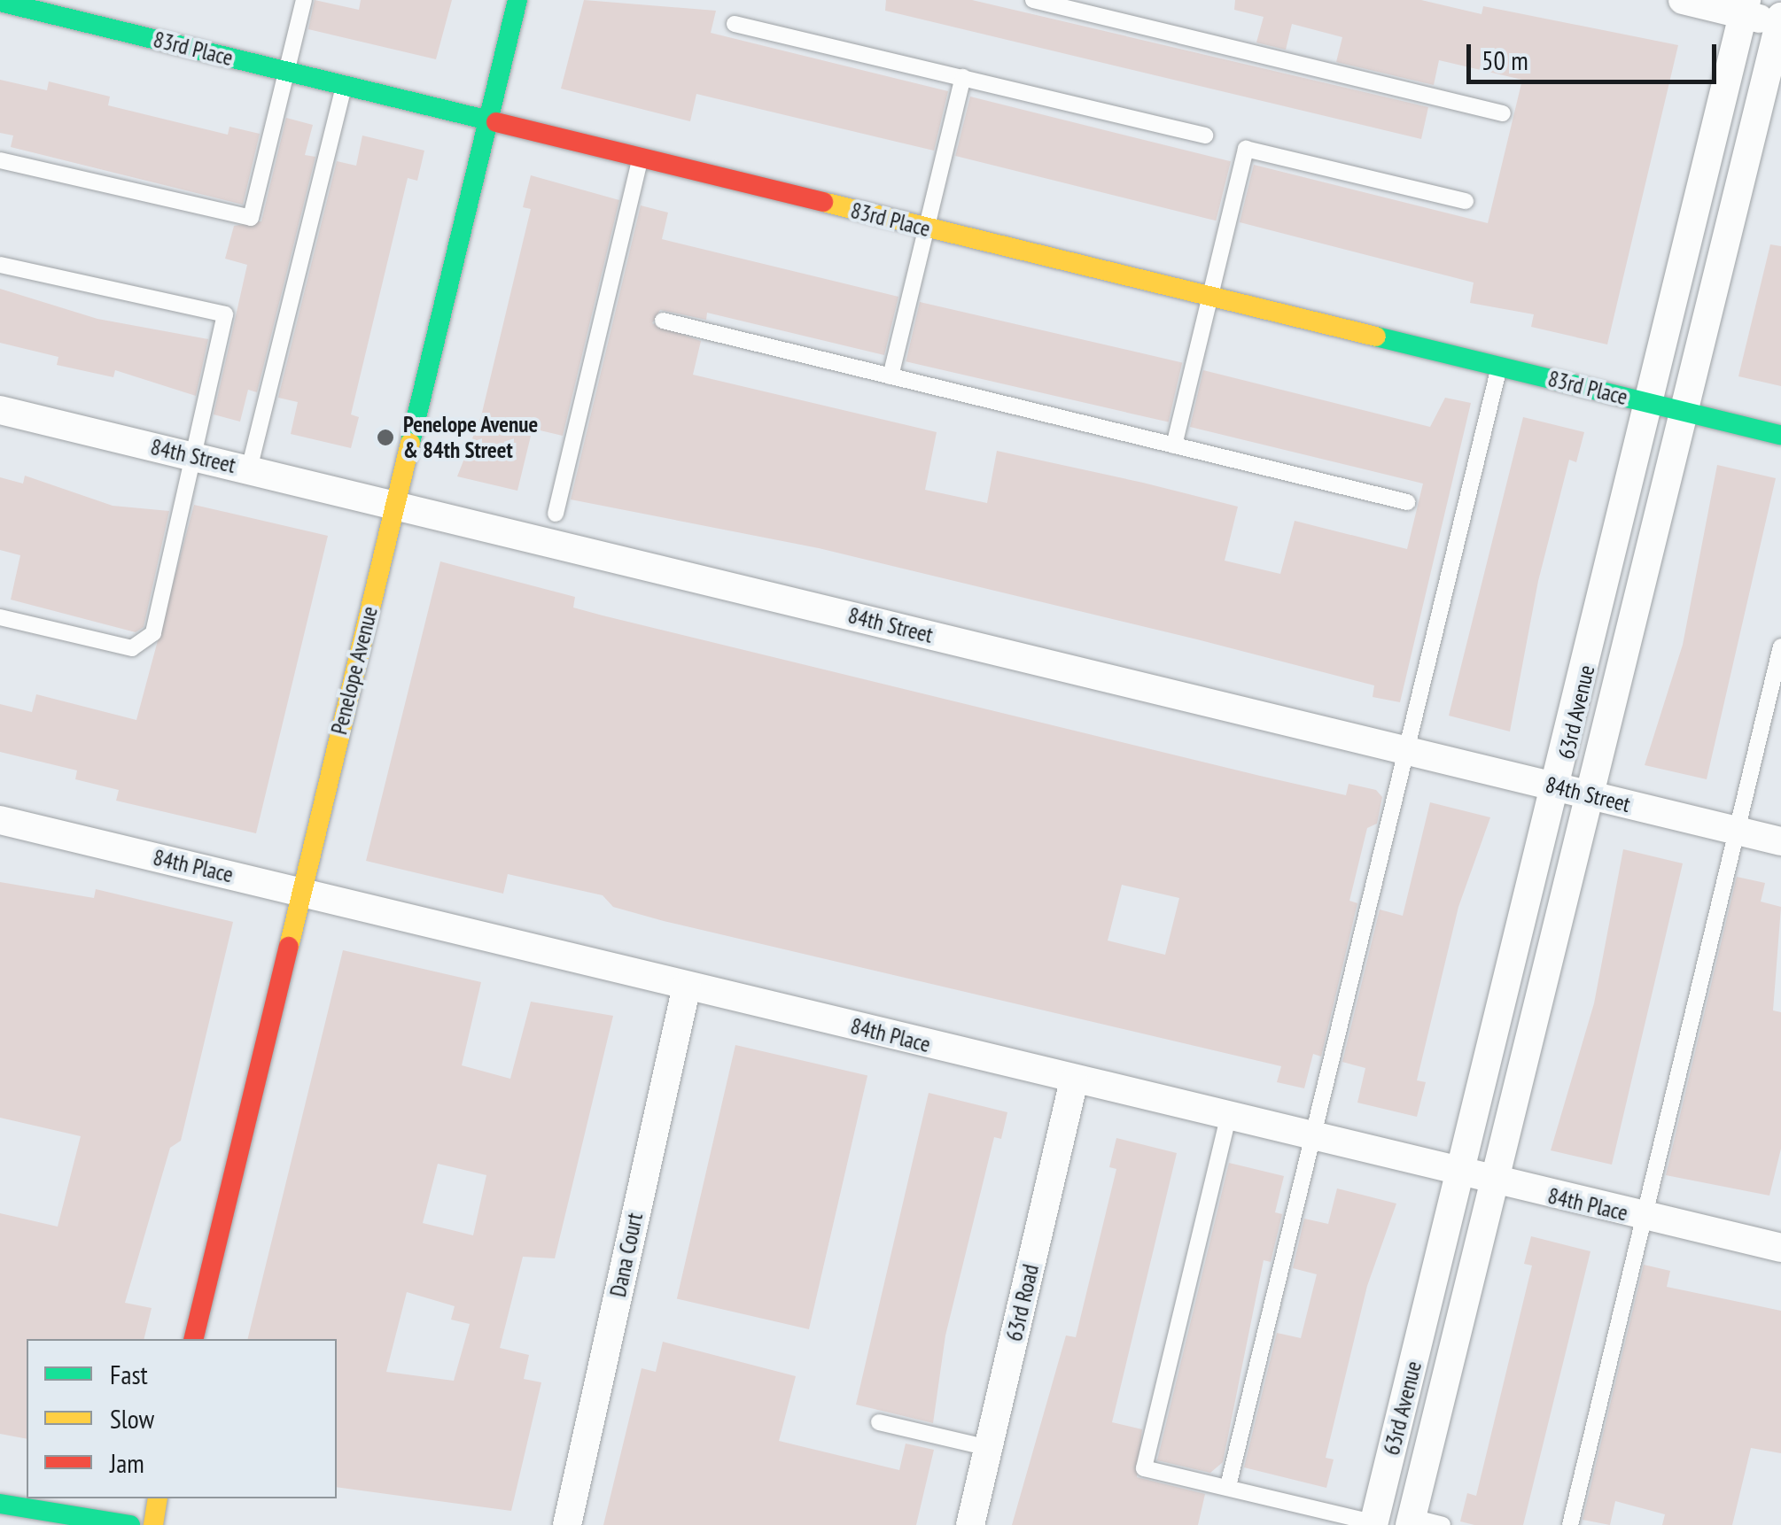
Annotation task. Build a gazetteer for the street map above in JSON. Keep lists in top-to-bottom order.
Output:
{
  "streets": {
    "street": [
      "83rd Place",
      "84th Street",
      "Penelope Avenue",
      "63rd Avenue",
      "84th Place",
      "Dana Court",
      "63rd Road"
    ]
  },
  "crossings": [
    ["83rd Place", "Penelope Avenue"],
    ["83rd Place", "63rd Avenue"],
    ["84th Street", "Penelope Avenue"],
    ["84th Street", "63rd Avenue"],
    ["Penelope Avenue", "84th Place"],
    ["63rd Avenue", "84th Place"],
    ["84th Place", "Dana Court"],
    ["84th Place", "63rd Road"]
  ],
  "places": ["Penelope Avenue & 84th Street"],
  "legend": ["Fast", "Slow", "Jam"],
  "scale_bar": "50 m"
}
